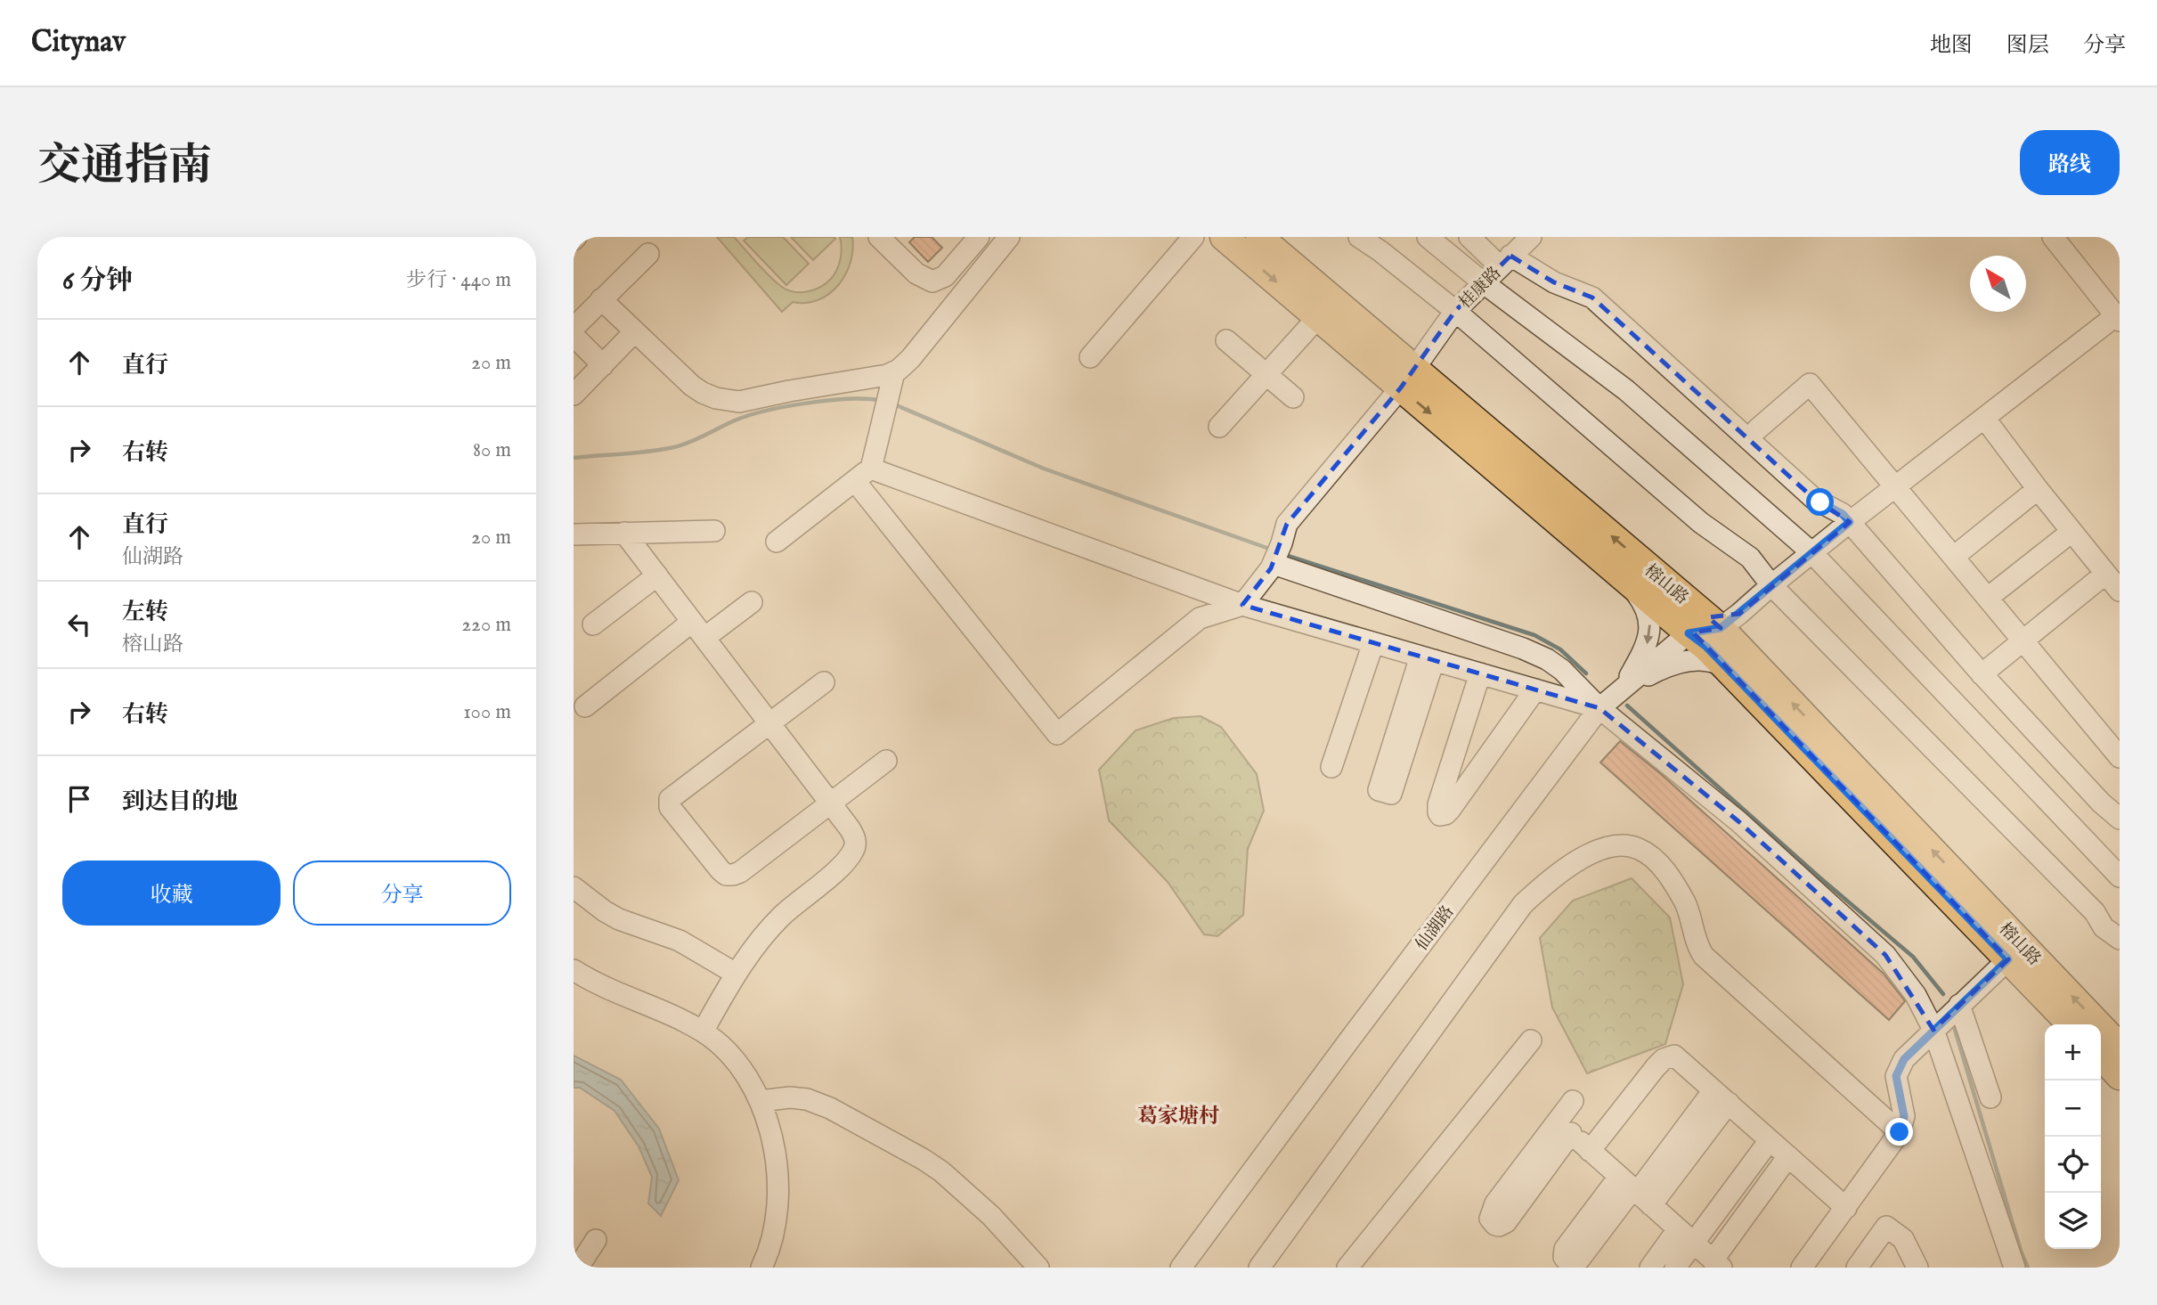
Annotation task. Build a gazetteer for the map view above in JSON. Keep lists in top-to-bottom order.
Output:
{
  "streets": {
    "main road": ["榕山路"],
    "street": ["桂康路", "仙湖路"]
  },
  "crossings": [
    ["桂康路", "榕山路"],
    ["榕山路", "仙湖路"]
  ],
  "districts": ["葛家塘村"],
  "north": "top left",
  "page": {
    "header": "Citynav",
    "nav": ["地图", "图层", "分享"],
    "title": "交通指南",
    "buttons": [
      "路线",
      ["收藏", "分享"]
    ],
    "heading": ["6 分钟", "步行 · 440 m"],
    "list": [
      ["直行", "20 m"],
      ["右转", "80 m"],
      ["直行", "仙湖路", "20 m"],
      ["左转", "榕山路", "220 m"],
      ["右转", "100 m"],
      "到达目的地"
    ],
    "map_buttons": ["+", "−"]
  }
}
